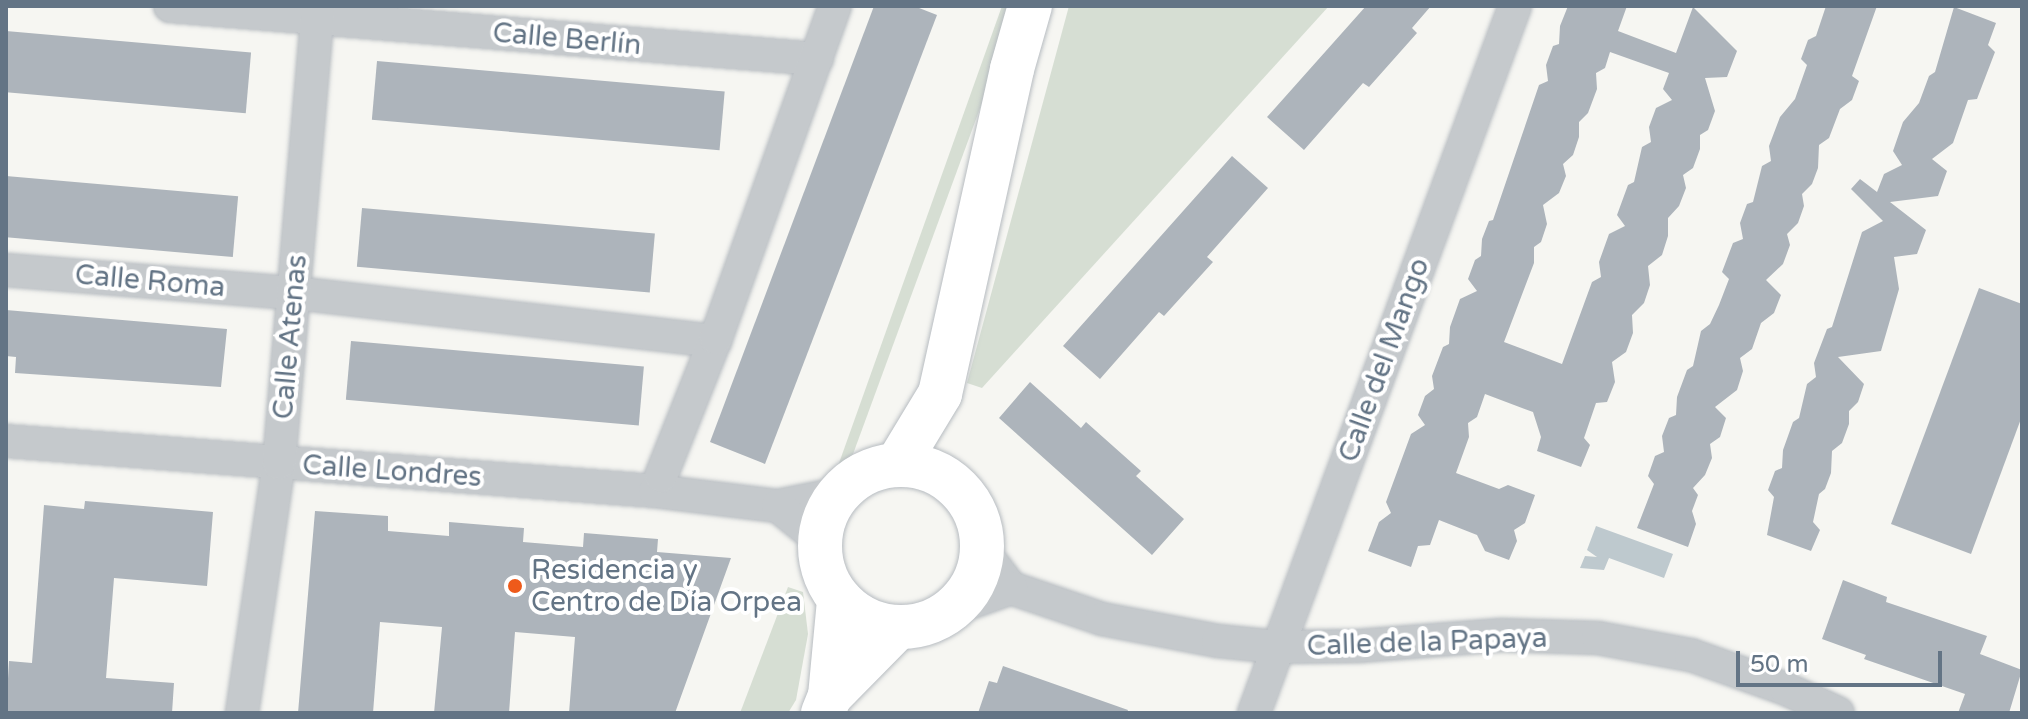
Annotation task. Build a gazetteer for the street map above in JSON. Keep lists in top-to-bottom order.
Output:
{
  "streets": {
    "street": [
      "Calle Berlín",
      "Calle Roma",
      "Calle Atenas",
      "Calle del Mango",
      "Calle Londres",
      "Calle de la Papaya"
    ]
  },
  "crossings": [
    ["Calle Berlín", "Calle Atenas"],
    ["Calle Roma", "Calle Atenas"],
    ["Calle Atenas", "Calle Londres"],
    ["Calle del Mango", "Calle de la Papaya"]
  ],
  "places": ["Residencia y Centro de Día Orpea"],
  "scale_bar": "50 m"
}
